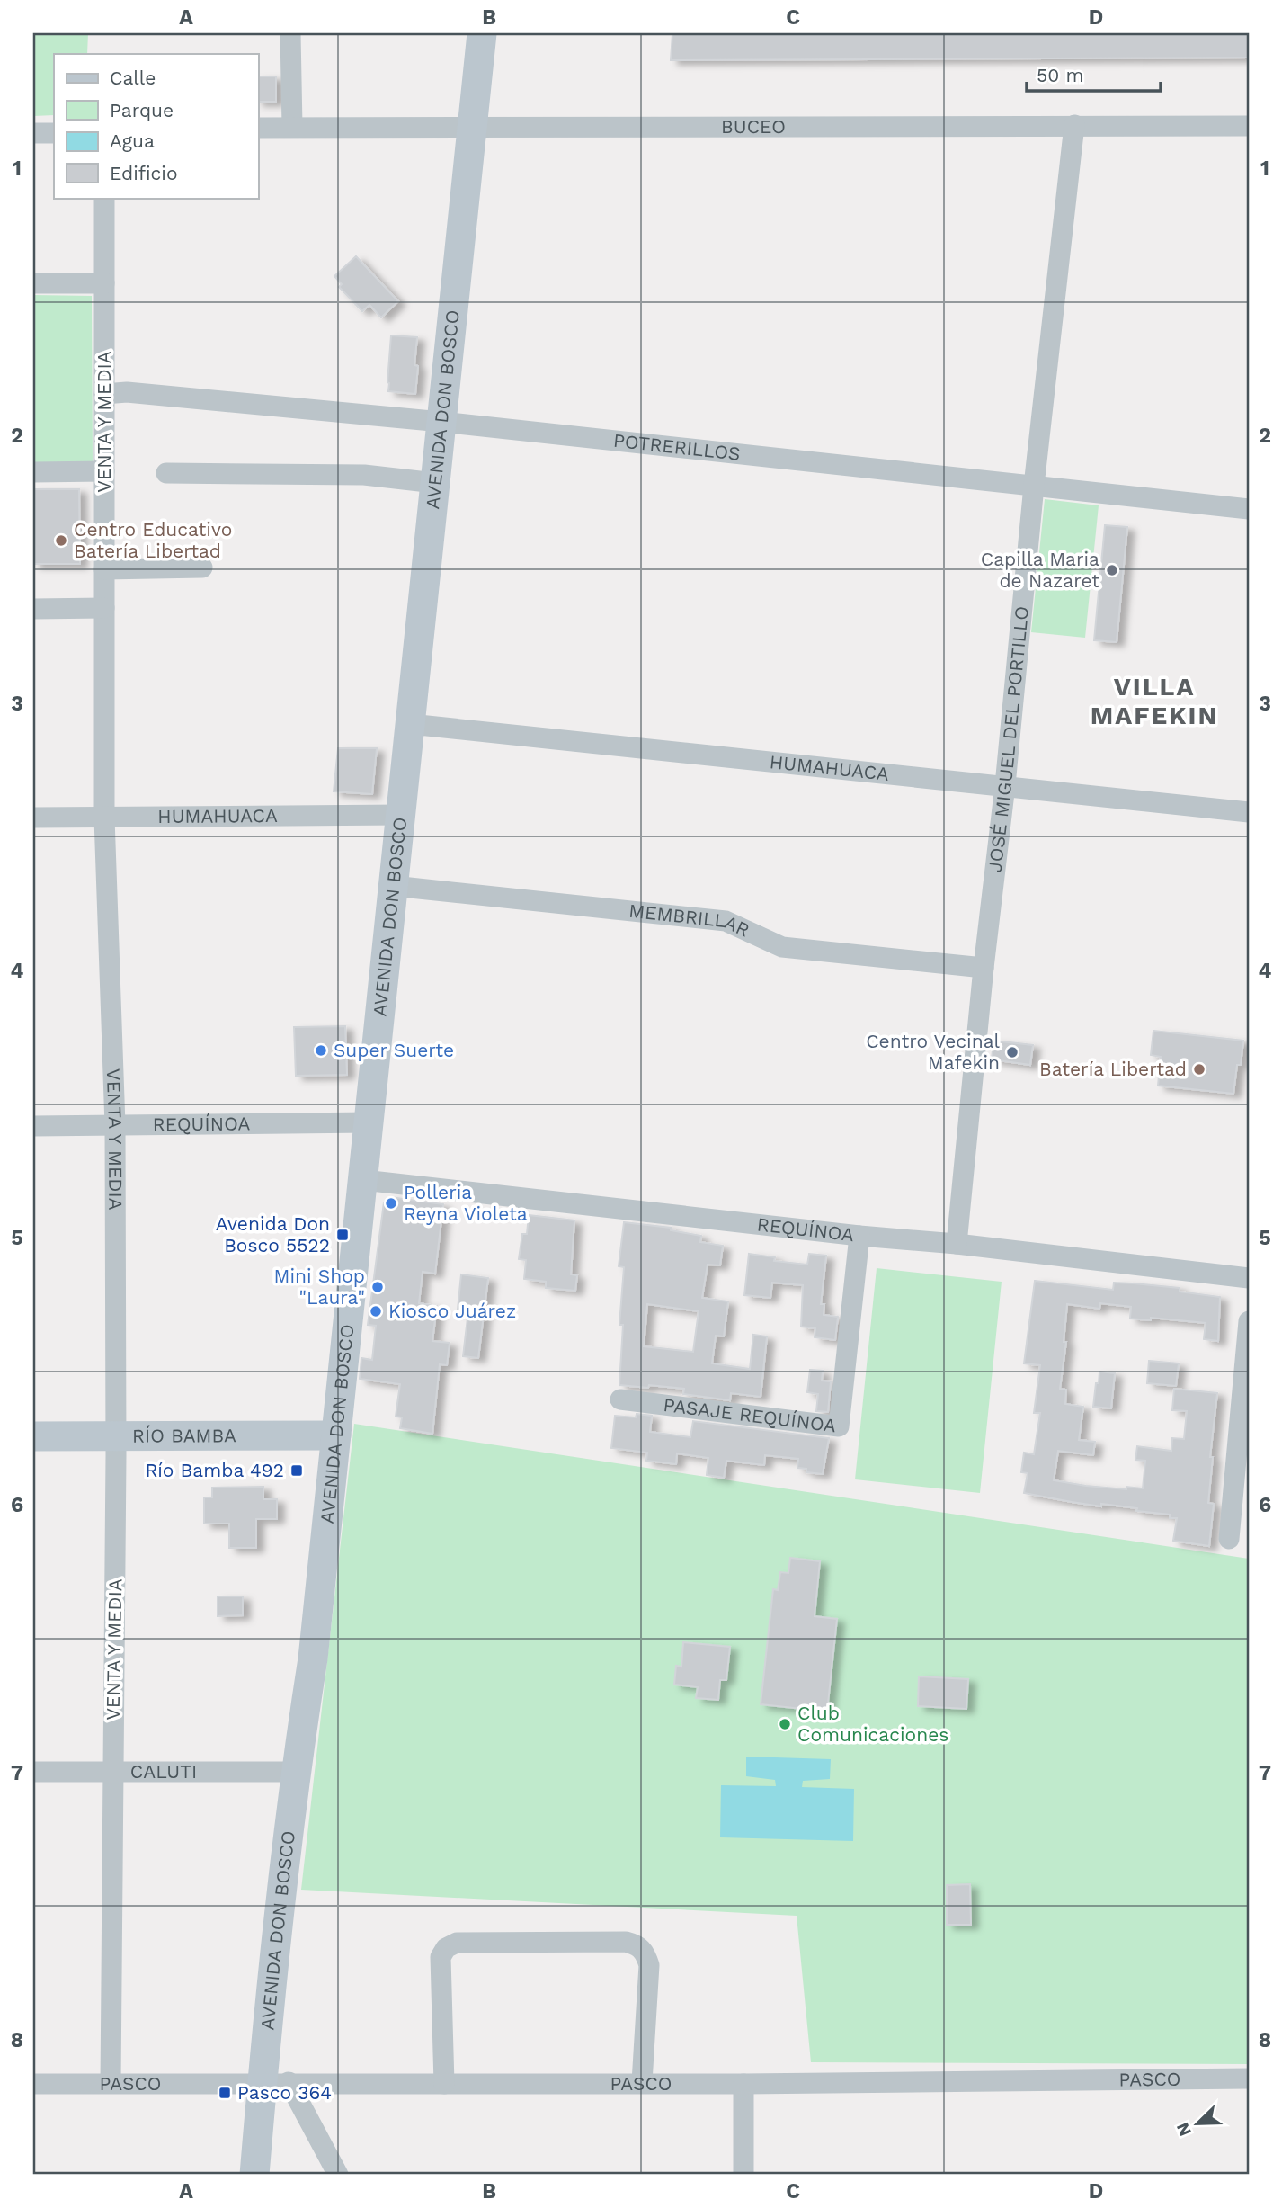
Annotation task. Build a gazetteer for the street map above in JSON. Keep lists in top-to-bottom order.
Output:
{
  "streets": {
    "main road": ["AVENIDA DON BOSCO", "RÍO BAMBA"],
    "street": [
      "BUCEO",
      "VENTA Y MEDIA",
      "POTRERILLOS",
      "JOSÉ MIGUEL DEL PORTILLO",
      "HUMAHUACA",
      "MEMBRILLAR",
      "REQUÍNOA",
      "PASAJE REQUÍNOA",
      "CALUTI",
      "PASCO"
    ]
  },
  "crossings": [
    ["BUCEO", "AVENIDA DON BOSCO"],
    ["BUCEO", "JOSÉ MIGUEL DEL PORTILLO"],
    ["AVENIDA DON BOSCO", "POTRERILLOS"],
    ["AVENIDA DON BOSCO", "HUMAHUACA"],
    ["AVENIDA DON BOSCO", "MEMBRILLAR"],
    ["AVENIDA DON BOSCO", "REQUÍNOA"],
    ["AVENIDA DON BOSCO", "RÍO BAMBA"],
    ["AVENIDA DON BOSCO", "CALUTI"],
    ["AVENIDA DON BOSCO", "PASCO"],
    ["VENTA Y MEDIA", "POTRERILLOS"],
    ["VENTA Y MEDIA", "HUMAHUACA"],
    ["VENTA Y MEDIA", "REQUÍNOA"],
    ["VENTA Y MEDIA", "RÍO BAMBA"],
    ["VENTA Y MEDIA", "CALUTI"],
    ["VENTA Y MEDIA", "PASCO"],
    ["POTRERILLOS", "JOSÉ MIGUEL DEL PORTILLO"],
    ["JOSÉ MIGUEL DEL PORTILLO", "HUMAHUACA"],
    ["JOSÉ MIGUEL DEL PORTILLO", "MEMBRILLAR"],
    ["JOSÉ MIGUEL DEL PORTILLO", "REQUÍNOA"],
    ["REQUÍNOA", "PASAJE REQUÍNOA"]
  ],
  "districts": ["VILLA MAFEKIN"],
  "places": {
    "other": [
      "Centro Educativo Batería Libertad",
      "Capilla Maria de Nazaret",
      "Super Suerte",
      "Centro Vecinal Mafekin",
      "Batería Libertad",
      "Polleria Reyna Violeta",
      "Mini Shop \"Laura\"",
      "Kiosco Juárez",
      "Club Comunicaciones"
    ],
    "transit": ["Avenida Don Bosco 5522", "Río Bamba 492", "Pasco 364"]
  },
  "legend": [
    "Calle",
    "Parque",
    "Agua",
    "Edificio"
  ],
  "scale_bar": "50 m",
  "north": "bottom left",
  "grid": {
    "columns": [
      "A",
      "B",
      "C",
      "D"
    ],
    "rows": [
      "1",
      "2",
      "3",
      "4",
      "5",
      "6",
      "7",
      "8"
    ]
  }
}
